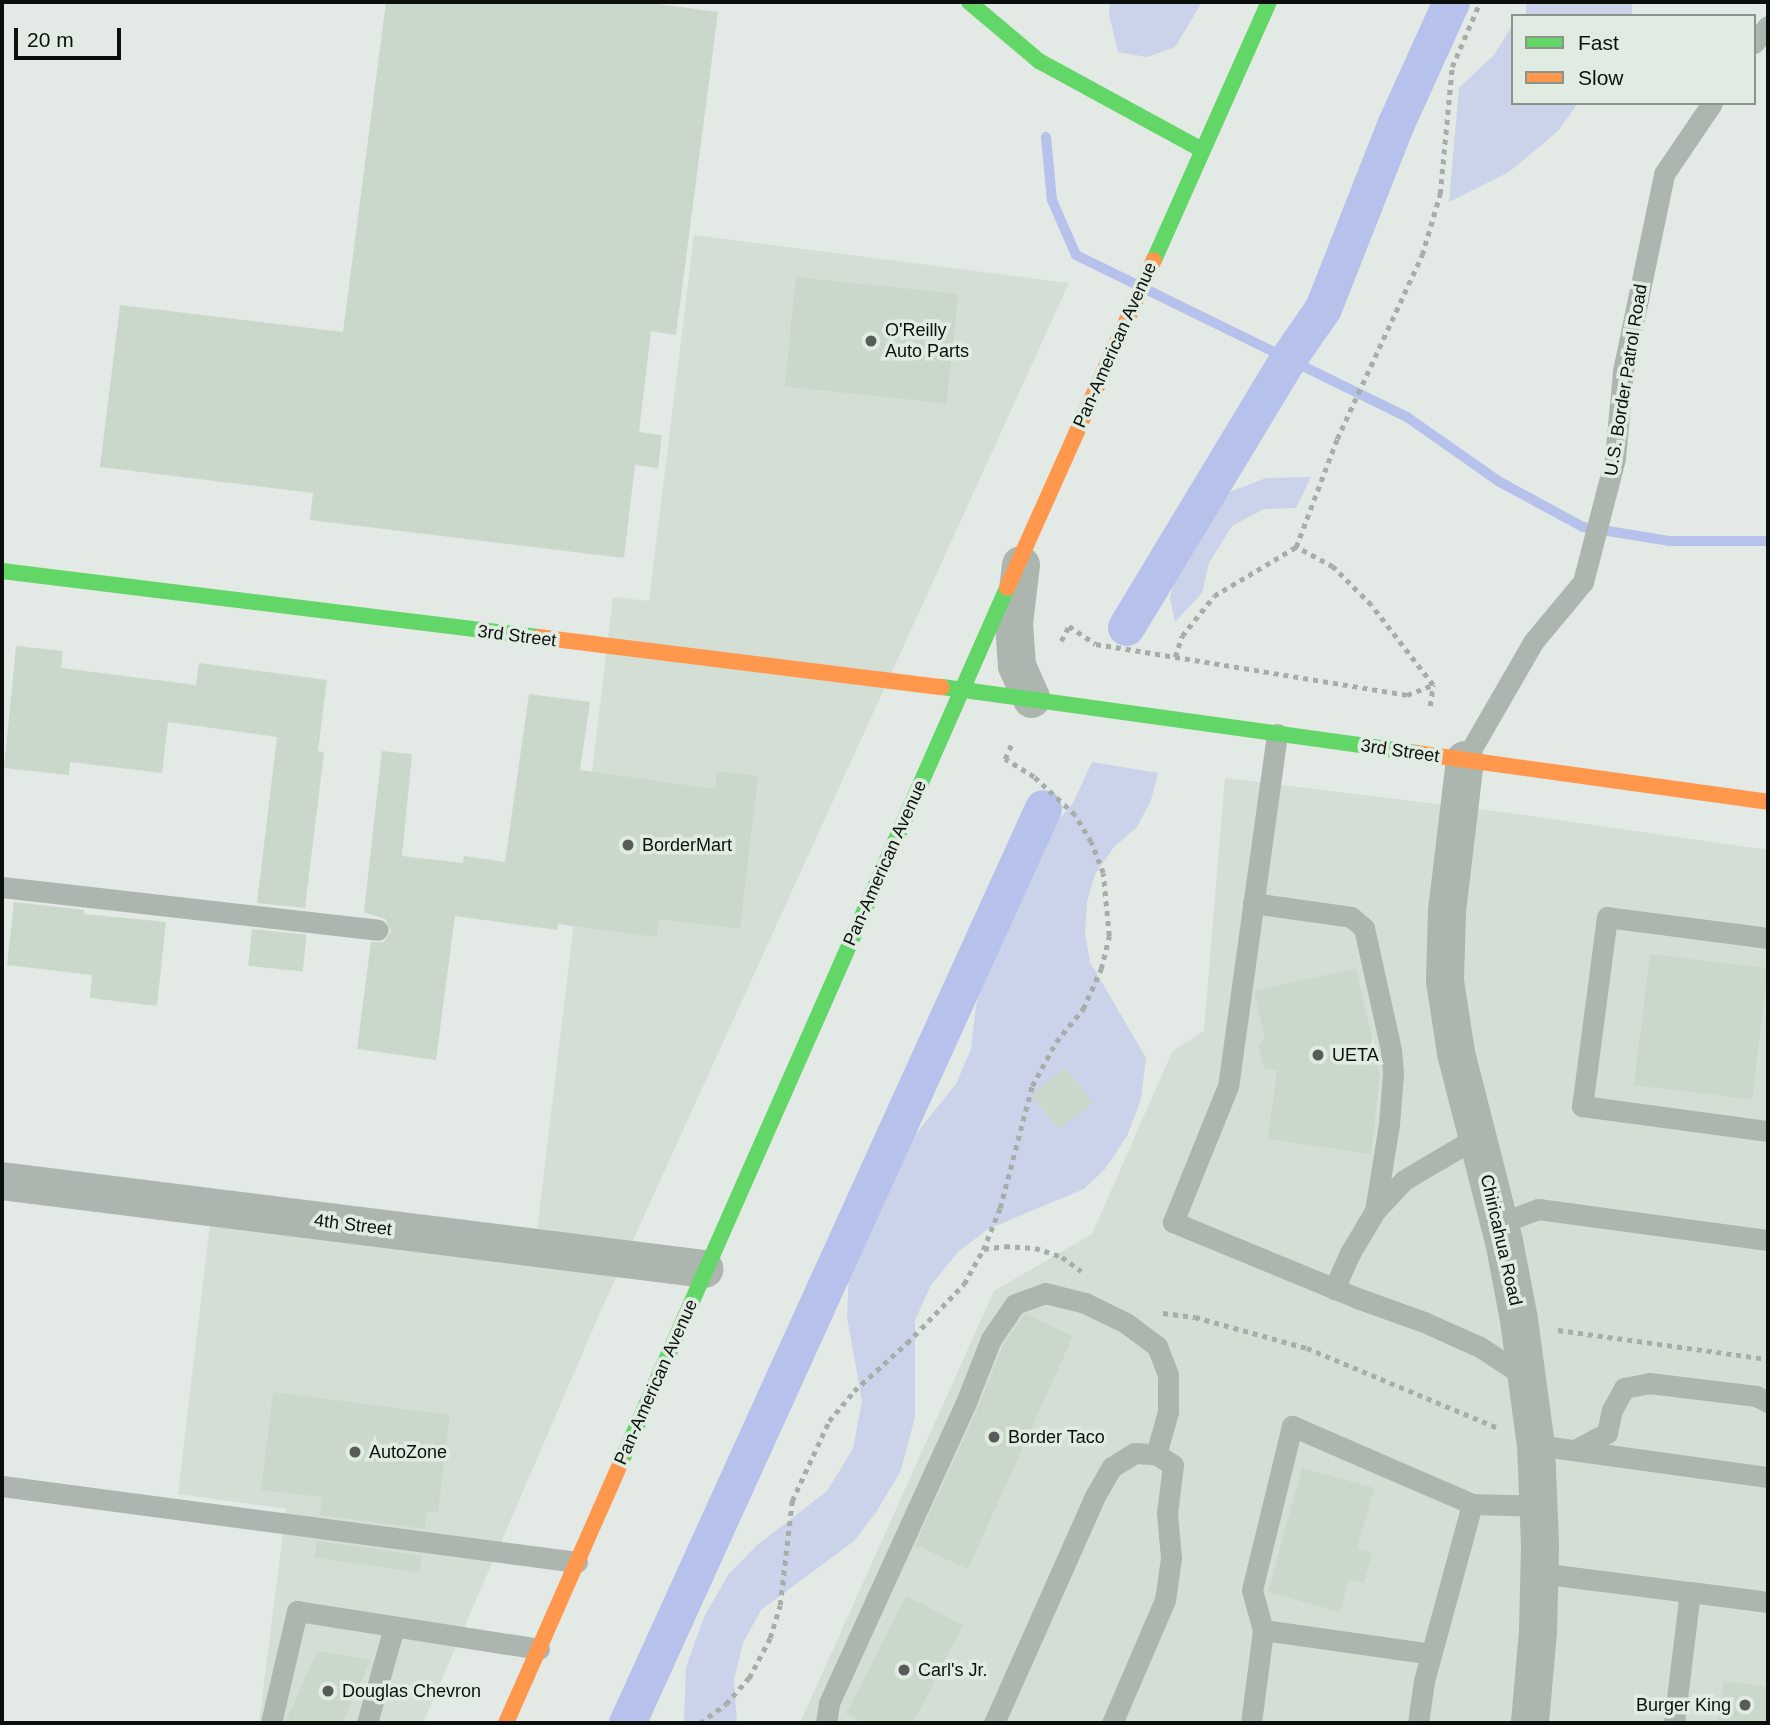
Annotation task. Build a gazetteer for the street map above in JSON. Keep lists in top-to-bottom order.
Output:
{
  "streets": {
    "main road": ["Pan-American Avenue", "3rd Street"],
    "street": ["4th Street", "Chiricahua Road"],
    "lane": ["U.S. Border Patrol Road"]
  },
  "crossings": [
    ["Pan-American Avenue", "3rd Street"],
    ["Pan-American Avenue", "4th Street"],
    ["U.S. Border Patrol Road", "3rd Street"],
    ["U.S. Border Patrol Road", "Chiricahua Road"],
    ["3rd Street", "Chiricahua Road"]
  ],
  "places": [
    "O'Reilly Auto Parts",
    "BorderMart",
    "UETA",
    "Border Taco",
    "AutoZone",
    "Carl's Jr.",
    "Douglas Chevron",
    "Burger King"
  ],
  "legend": ["Fast", "Slow"],
  "scale_bar": "20 m"
}
